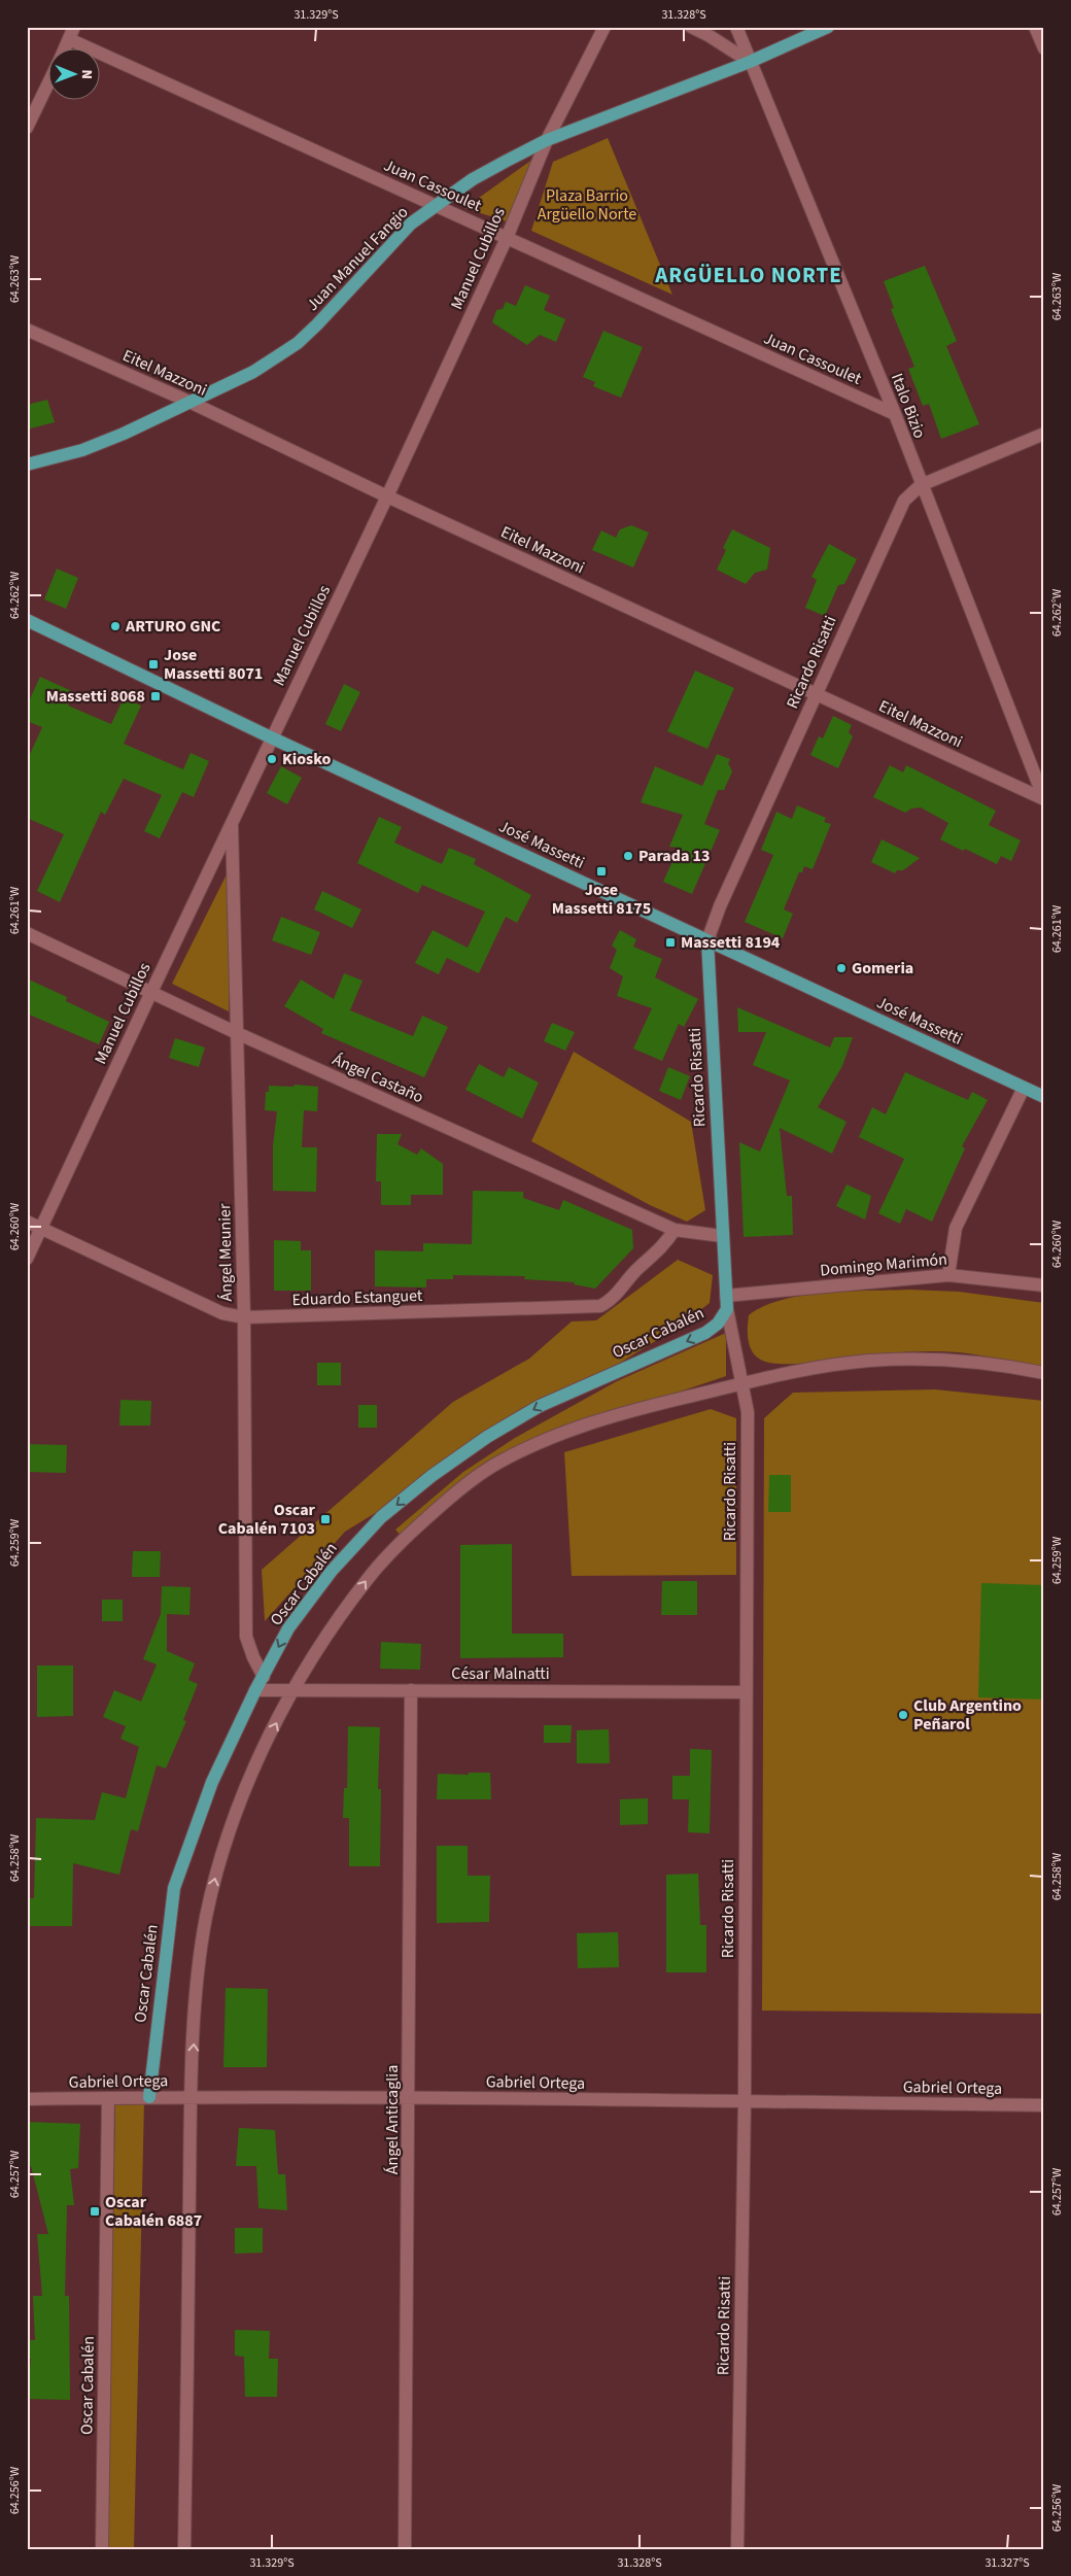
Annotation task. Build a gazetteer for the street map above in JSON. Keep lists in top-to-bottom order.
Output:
{
  "streets": {
    "main road": [
      "Juan Manuel Fangio",
      "Ricardo Risatti",
      "José Massetti",
      "Oscar Cabalén"
    ],
    "street": [
      "Juan Cassoulet",
      "Manuel Cubillos",
      "Eitel Mazzoni",
      "Italo Bizio",
      "Ángel Castaño",
      "Ángel Meunier",
      "Domingo Marimón",
      "Eduardo Estanguet",
      "César Malnatti",
      "Gabriel Ortega",
      "Ángel Anticaglia"
    ]
  },
  "crossings": [
    ["Juan Cassoulet", "Juan Manuel Fangio"],
    ["Juan Cassoulet", "Manuel Cubillos"],
    ["Juan Cassoulet", "Italo Bizio"],
    ["Juan Manuel Fangio", "Manuel Cubillos"],
    ["Juan Manuel Fangio", "Eitel Mazzoni"],
    ["Juan Manuel Fangio", "Italo Bizio"],
    ["Manuel Cubillos", "Eitel Mazzoni"],
    ["Manuel Cubillos", "José Massetti"],
    ["Manuel Cubillos", "Ángel Castaño"],
    ["Manuel Cubillos", "Ángel Meunier"],
    ["Manuel Cubillos", "Eduardo Estanguet"],
    ["Eitel Mazzoni", "Italo Bizio"],
    ["Eitel Mazzoni", "Ricardo Risatti"],
    ["Italo Bizio", "Ricardo Risatti"],
    ["Ricardo Risatti", "José Massetti"],
    ["Ricardo Risatti", "Ángel Castaño"],
    ["Ricardo Risatti", "Domingo Marimón"],
    ["Ricardo Risatti", "Oscar Cabalén"],
    ["Ricardo Risatti", "César Malnatti"],
    ["Ricardo Risatti", "Gabriel Ortega"],
    ["Ángel Castaño", "Ángel Meunier"],
    ["Ángel Castaño", "Eduardo Estanguet"],
    ["Ángel Meunier", "Eduardo Estanguet"],
    ["Ángel Meunier", "Oscar Cabalén"],
    ["Domingo Marimón", "Oscar Cabalén"],
    ["Oscar Cabalén", "César Malnatti"],
    ["Oscar Cabalén", "Gabriel Ortega"],
    ["César Malnatti", "Ángel Anticaglia"],
    ["Gabriel Ortega", "Ángel Anticaglia"]
  ],
  "one_way": ["Oscar Cabalén"],
  "districts": ["ARGÜELLO NORTE"],
  "parks": ["Plaza Barrio Argüello Norte"],
  "places": {
    "other": [
      "ARTURO GNC",
      "Kiosko",
      "Parada 13",
      "Gomeria",
      "Club Argentino Peñarol"
    ],
    "transit": [
      "Jose Massetti 8071",
      "Massetti 8068",
      "Jose Massetti 8175",
      "Massetti 8194",
      "Oscar Cabalén 7103",
      "Oscar Cabalén 6887"
    ]
  },
  "north": "right",
  "coordinates": [
    "31.329°S",
    "31.328°S",
    "64.263°W",
    "64.262°W",
    "64.261°W",
    "64.260°W",
    "64.259°W",
    "64.258°W",
    "64.257°W",
    "64.256°W",
    "31.327°S"
  ]
}
